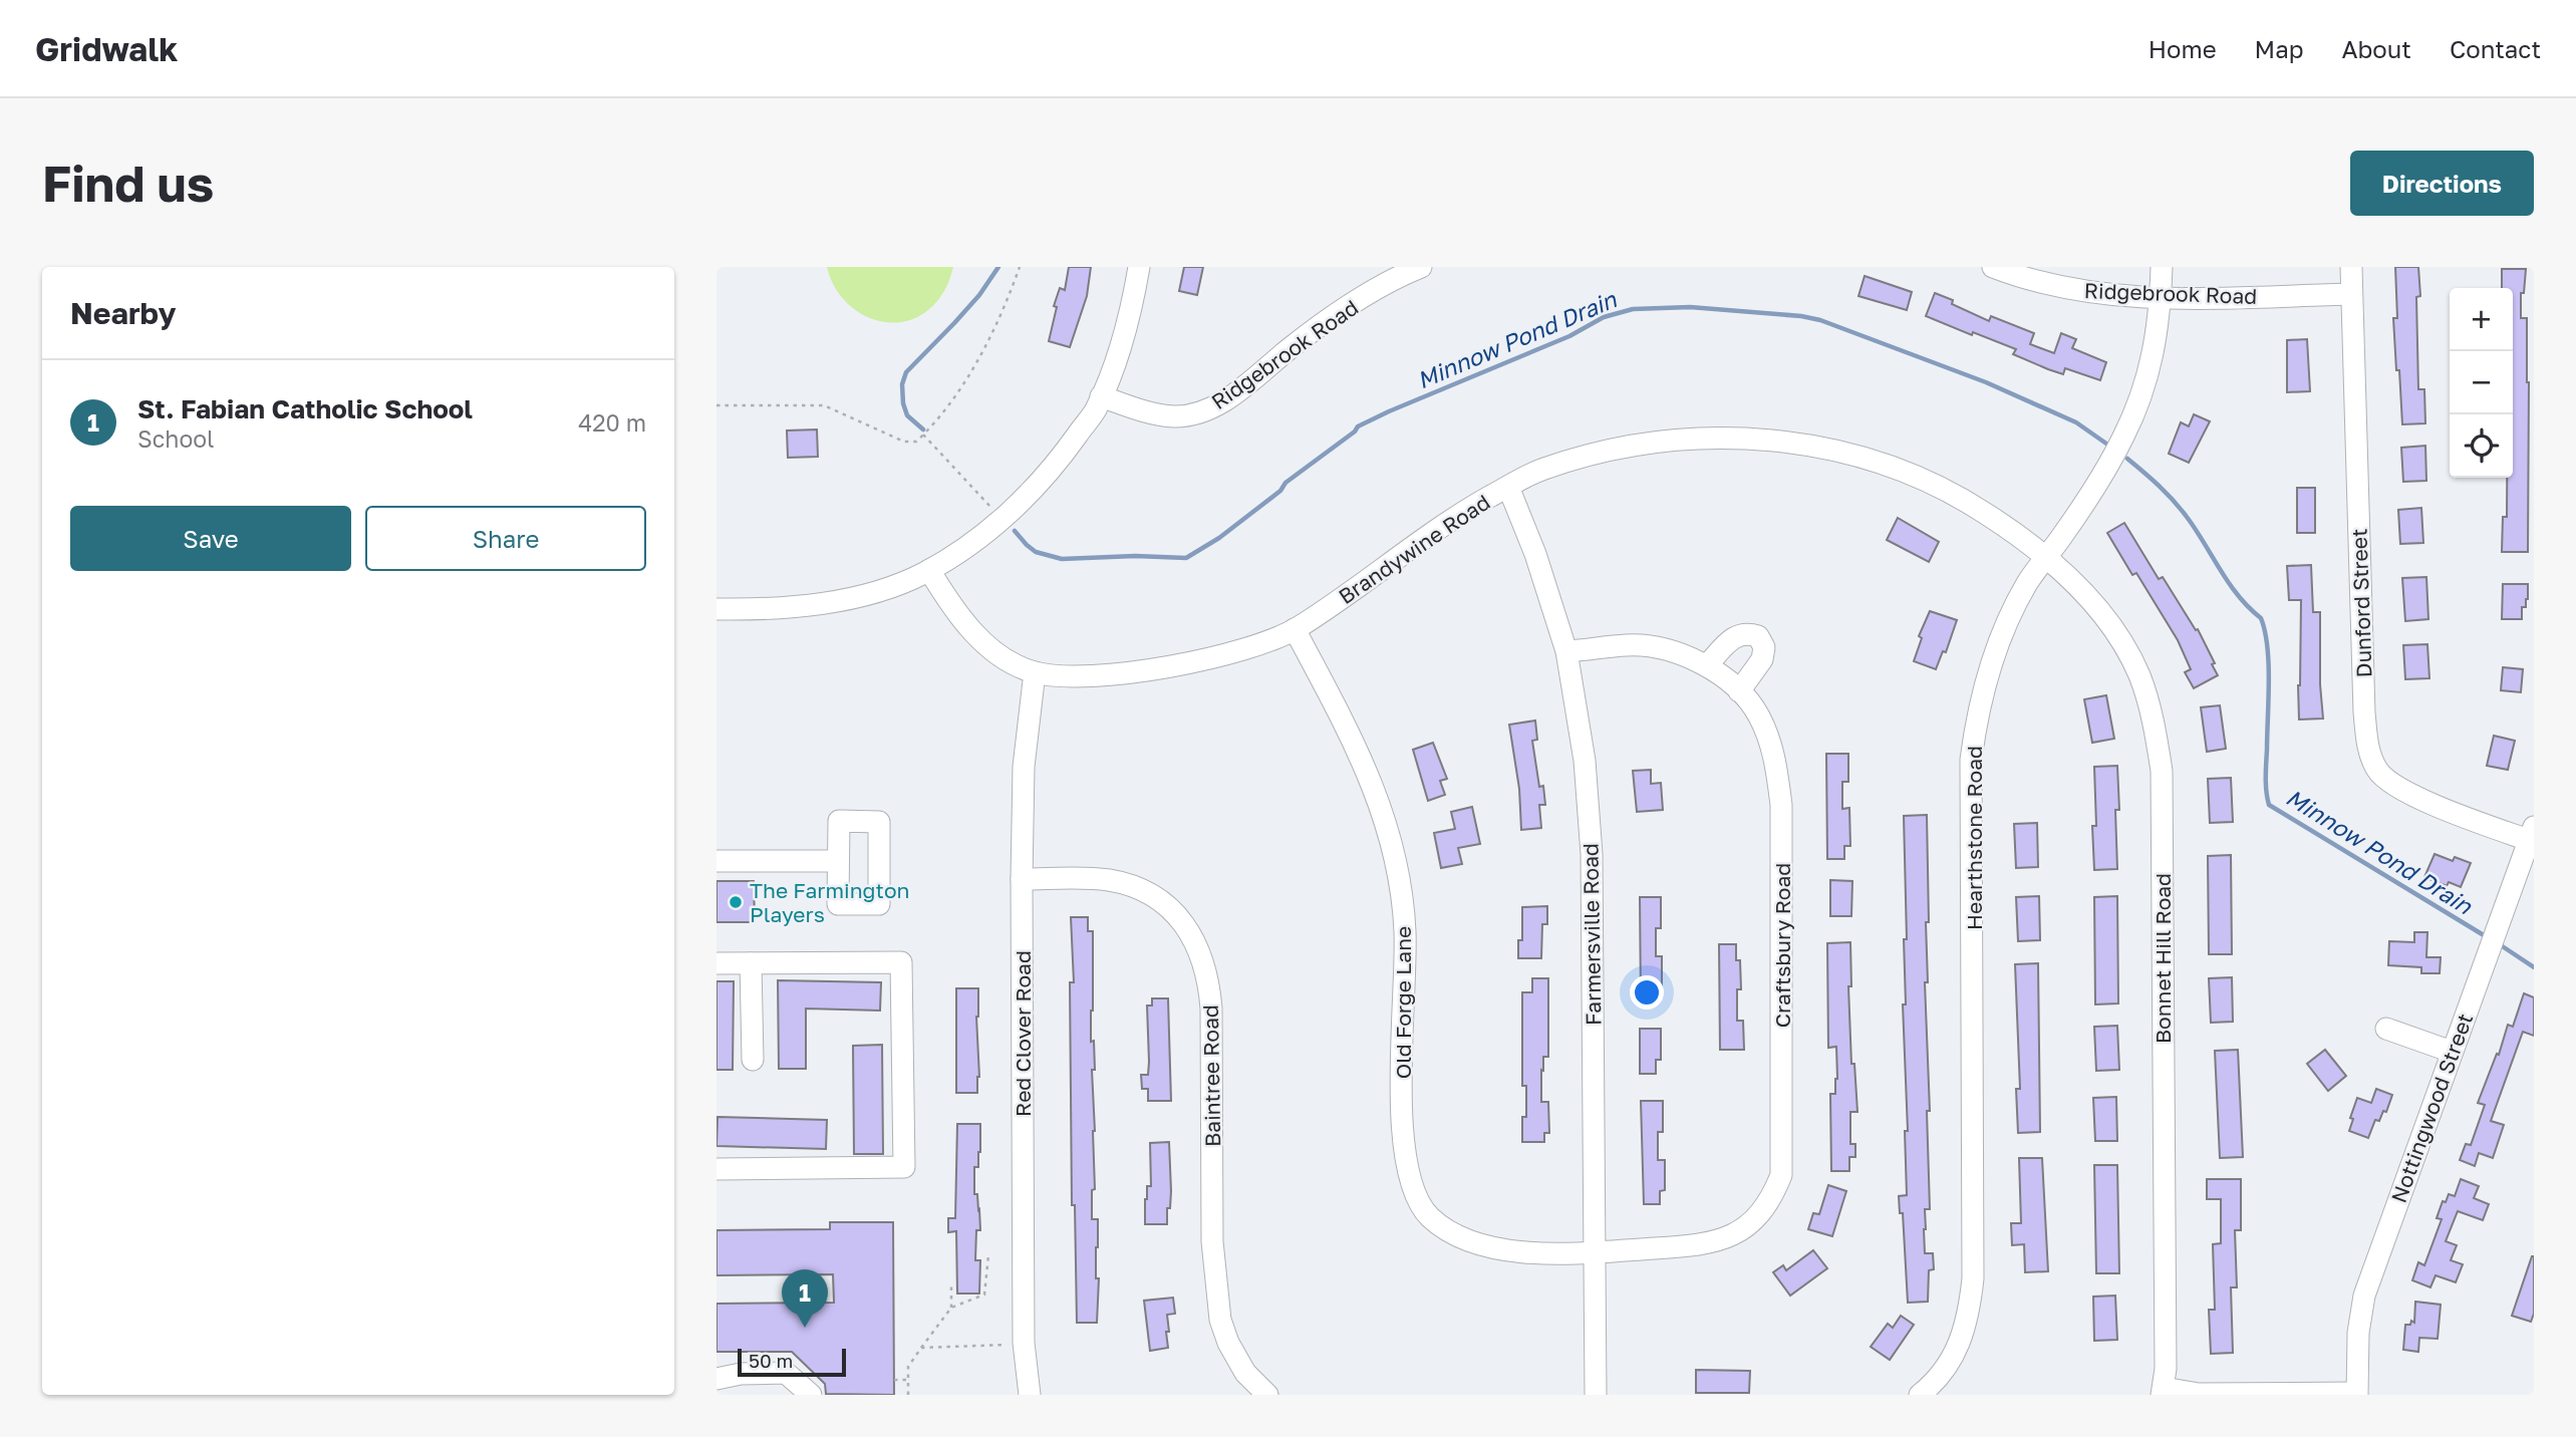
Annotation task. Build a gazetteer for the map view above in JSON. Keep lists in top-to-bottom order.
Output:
{
  "streets": {
    "street": [
      "Ridgebrook Road",
      "Brandywine Road",
      "Dunford Street",
      "Hearthstone Road",
      "Farmersville Road",
      "Craftsbury Road",
      "Bonnet Hill Road",
      "Old Forge Lane",
      "Red Clover Road",
      "Baintree Road",
      "Nottingwood Street"
    ]
  },
  "crossings": [
    ["Ridgebrook Road", "Dunford Street"],
    ["Ridgebrook Road", "Hearthstone Road"],
    ["Brandywine Road", "Hearthstone Road"],
    ["Brandywine Road", "Farmersville Road"],
    ["Brandywine Road", "Bonnet Hill Road"],
    ["Brandywine Road", "Old Forge Lane"],
    ["Brandywine Road", "Red Clover Road"],
    ["Dunford Street", "Nottingwood Street"],
    ["Hearthstone Road", "Bonnet Hill Road"],
    ["Farmersville Road", "Craftsbury Road"],
    ["Farmersville Road", "Old Forge Lane"],
    ["Craftsbury Road", "Old Forge Lane"],
    ["Red Clover Road", "Baintree Road"]
  ],
  "water": ["Minnow Pond Drain"],
  "places": ["The Farmington Players"],
  "scale_bar": "50 m",
  "page": {
    "header": "Gridwalk",
    "nav": [
      "Home",
      "Map",
      "About",
      "Contact"
    ],
    "buttons": [
      "Directions",
      ["Save", "Share"]
    ],
    "title": "Find us",
    "heading": "Nearby",
    "map_buttons": ["+", "−"],
    "list": [
      {
        "mark": "1",
        "name": "St. Fabian Catholic School",
        "note": "School",
        "value": "420 m"
      }
    ],
    "pins": "1",
    "scale": "50 m"
  }
}
